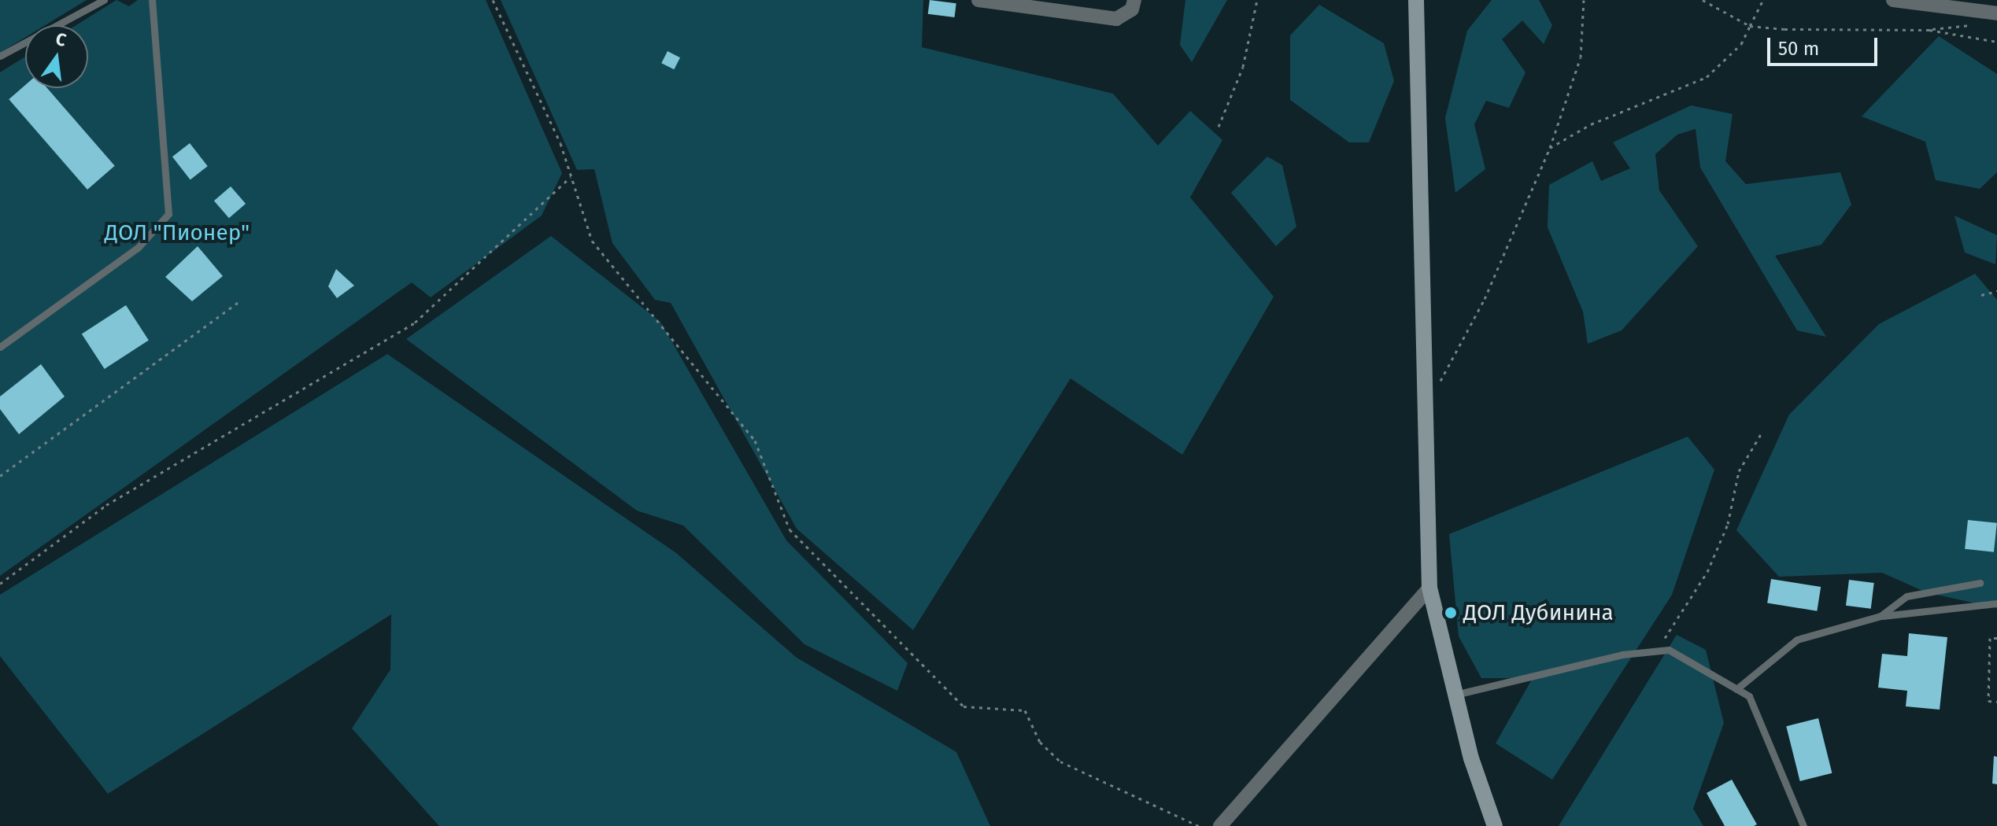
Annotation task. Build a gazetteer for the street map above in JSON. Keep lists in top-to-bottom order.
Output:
{
  "parks": ["ДОЛ \"Пионер\""],
  "places": ["ДОЛ Дубинина"],
  "scale_bar": "50 m",
  "north": "top"
}
